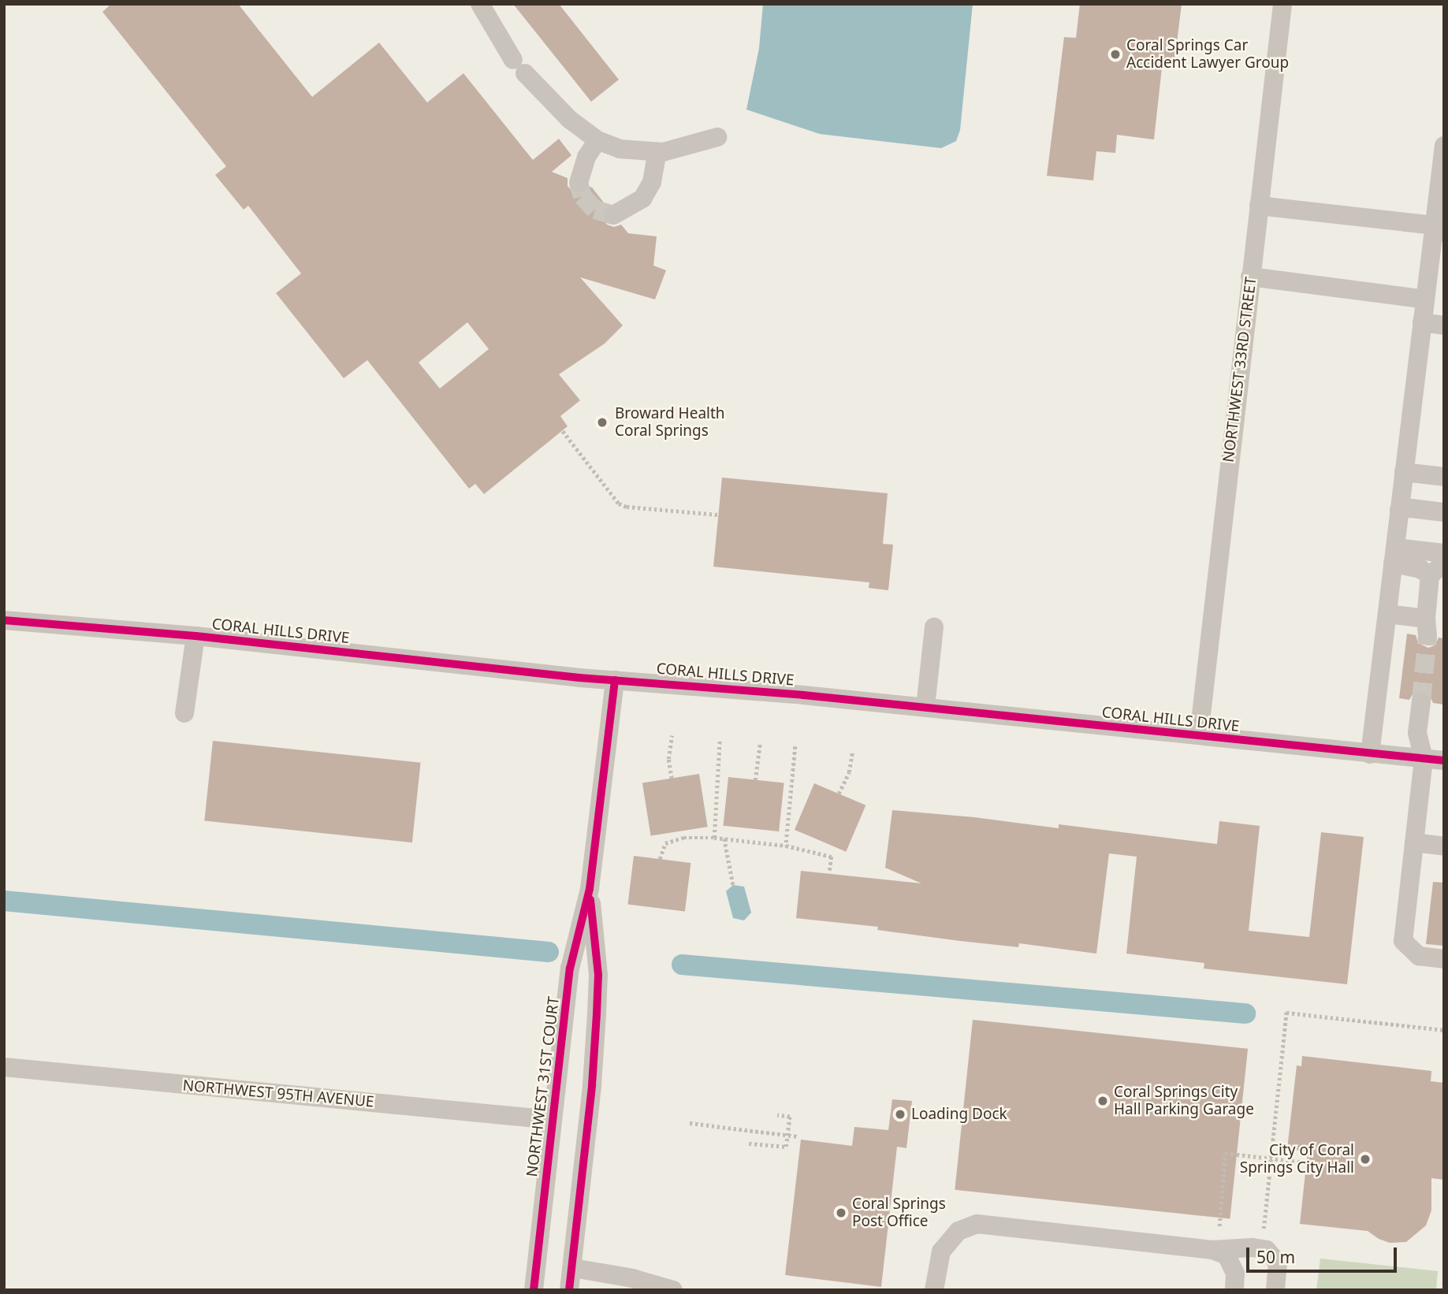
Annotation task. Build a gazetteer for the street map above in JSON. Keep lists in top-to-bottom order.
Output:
{
  "streets": {
    "street": [
      "NORTHWEST 33RD STREET",
      "CORAL HILLS DRIVE",
      "NORTHWEST 31ST COURT",
      "NORTHWEST 95TH AVENUE"
    ]
  },
  "crossings": [
    ["NORTHWEST 33RD STREET", "CORAL HILLS DRIVE"],
    ["CORAL HILLS DRIVE", "NORTHWEST 31ST COURT"],
    ["NORTHWEST 31ST COURT", "NORTHWEST 95TH AVENUE"]
  ],
  "places": [
    "Coral Springs Car Accident Lawyer Group",
    "Broward Health Coral Springs",
    "Coral Springs City Hall Parking Garage",
    "Loading Dock",
    "City of Coral Springs City Hall",
    "Coral Springs Post Office"
  ],
  "scale_bar": "50 m"
}
